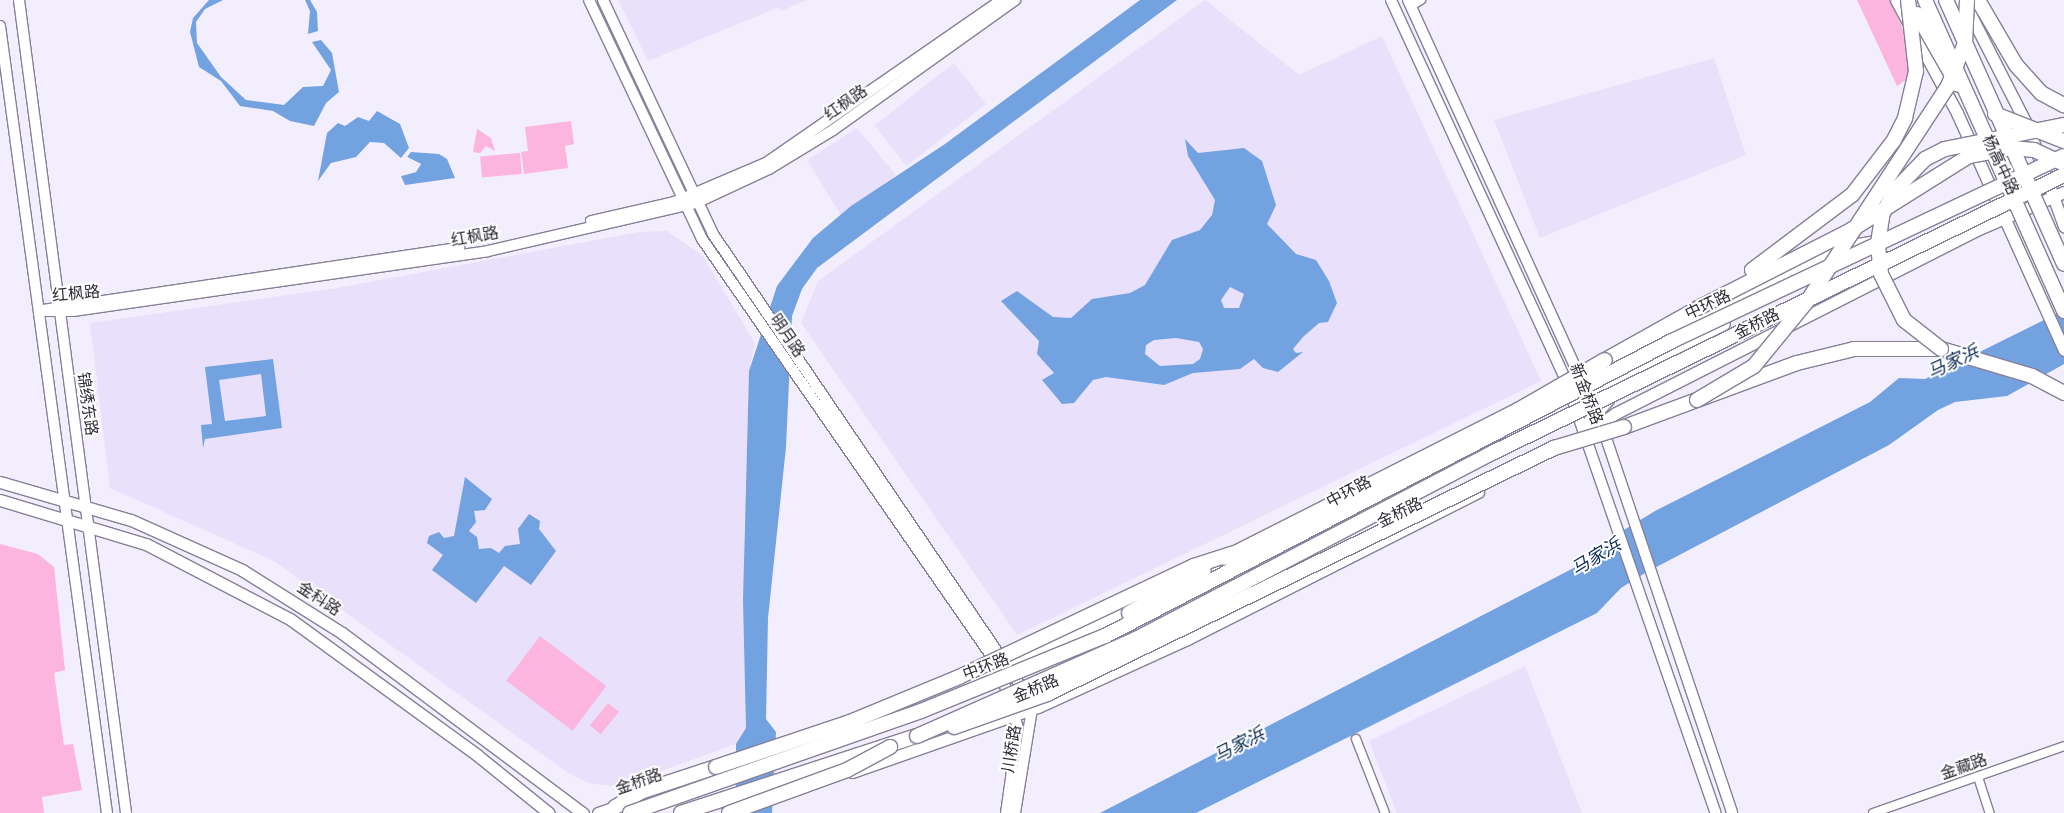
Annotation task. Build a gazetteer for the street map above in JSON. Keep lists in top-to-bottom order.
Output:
{
  "streets": {
    "highway": ["杨高中路", "中环路"],
    "main road": ["金桥路", "金科路"],
    "street": [
      "红枫路",
      "明月路",
      "新金桥路",
      "锦绣东路",
      "川桥路",
      "金藏路"
    ]
  },
  "crossings": [
    ["红枫路", "明月路"],
    ["红枫路", "锦绣东路"],
    ["杨高中路", "金桥路"],
    ["金桥路", "明月路"],
    ["金桥路", "新金桥路"],
    ["金桥路", "川桥路"],
    ["明月路", "川桥路"],
    ["锦绣东路", "金科路"]
  ],
  "water": ["马家浜"]
}
